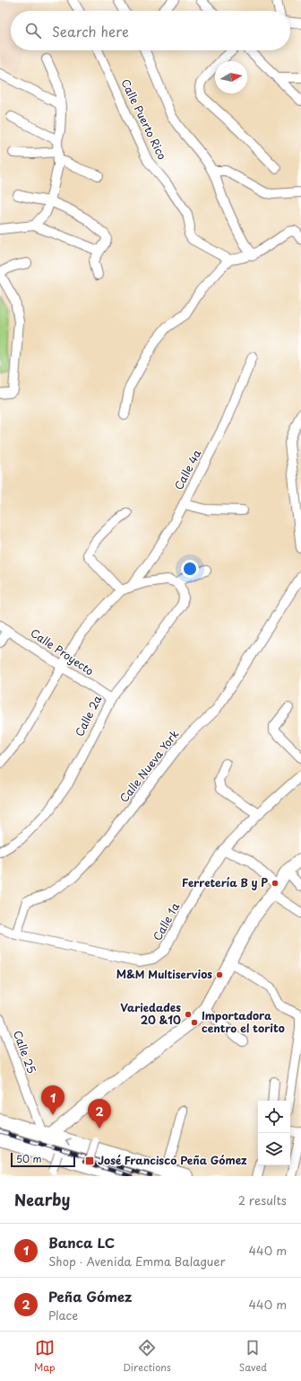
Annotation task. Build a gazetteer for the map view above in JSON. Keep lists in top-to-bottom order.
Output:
{
  "streets": {
    "street": [
      "Calle Puerto Rico",
      "Calle 4a",
      "Calle Proyecto",
      "Calle 2a",
      "Calle Nueva York",
      "Calle 1a",
      "Calle 25"
    ]
  },
  "crossings": [
    ["Calle Proyecto", "Calle 2a"],
    ["Calle Nueva York", "Calle 1a"]
  ],
  "places": {
    "other": [
      "Ferretería B y P",
      "M&M Multiservios",
      "Variedades 20 &10",
      "Importadora centro el torito"
    ],
    "transit": ["José Francisco Peña Gómez"]
  },
  "scale_bar": "50 m",
  "north": "right",
  "page": {
    "search": "Search here",
    "pins": ["1", "2"],
    "scale": "50 m",
    "heading": ["Nearby", "2 results"],
    "list": [
      {
        "mark": "1",
        "name": "Banca LC",
        "note": "Shop · Avenida Emma Balaguer",
        "value": "440 m"
      },
      {
        "mark": "2",
        "name": "Peña Gómez",
        "note": "Place",
        "value": "440 m"
      }
    ],
    "nav": ["Map", "Directions", "Saved"]
  }
}
